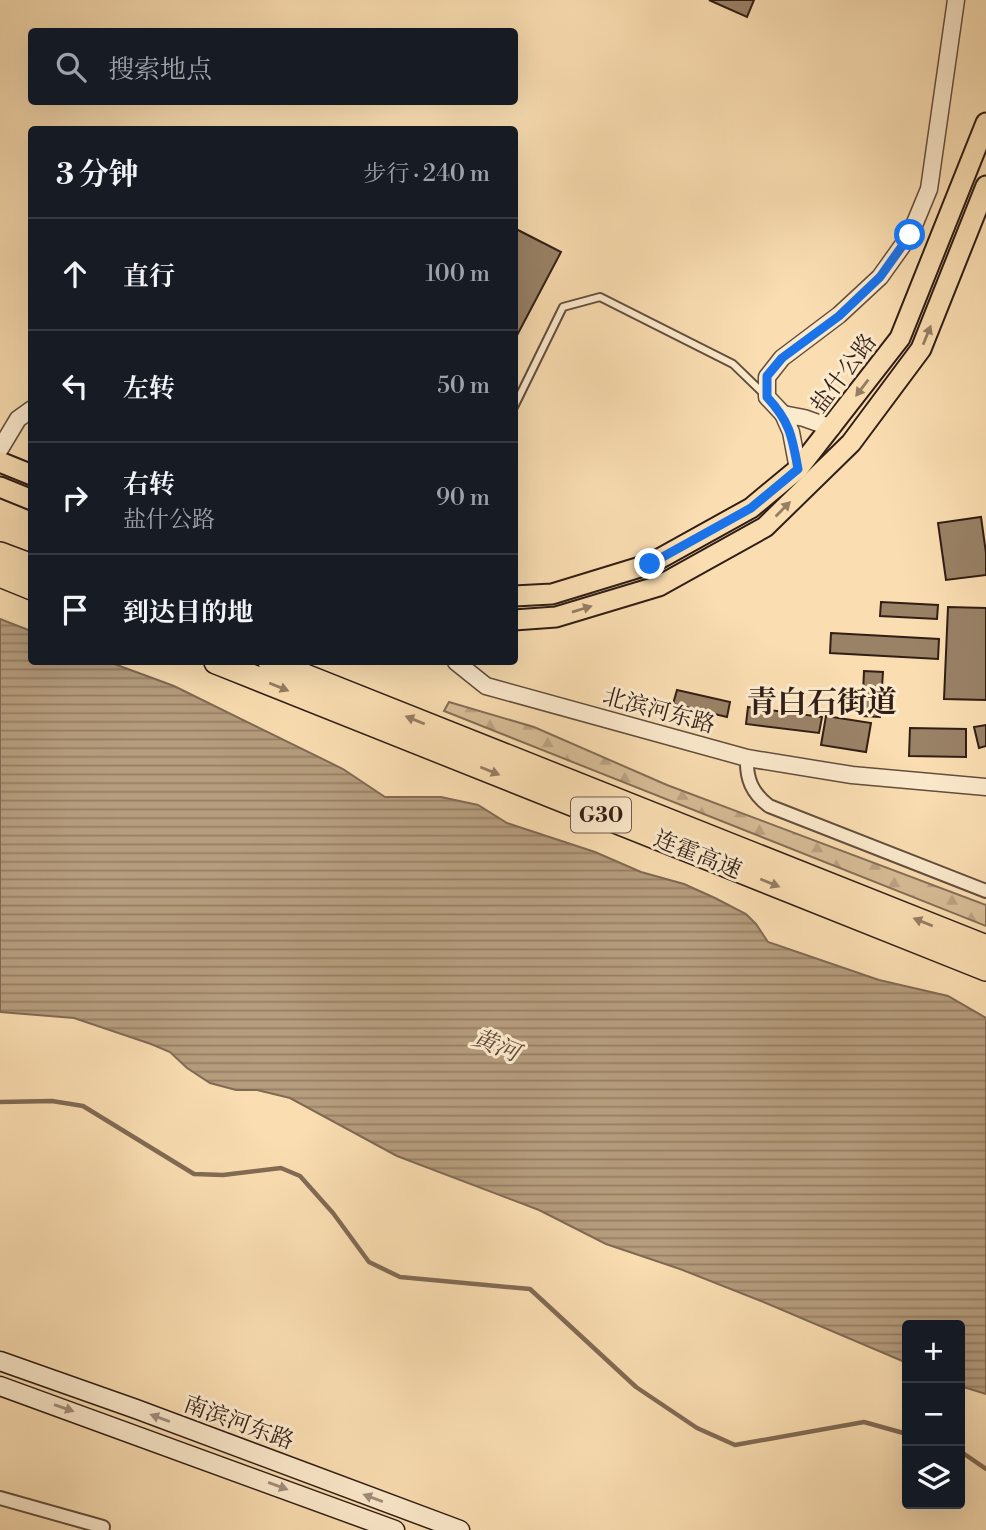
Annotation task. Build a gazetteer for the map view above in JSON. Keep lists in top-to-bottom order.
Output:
{
  "streets": {
    "highway": ["G30", "连霍高速"],
    "main road": ["盐什公路", "南滨河东路"],
    "street": ["北滨河东路"]
  },
  "districts": ["青白石街道"],
  "water": ["黄河"],
  "page": {
    "search": "搜索地点",
    "heading": ["3 分钟", "步行 · 240 m"],
    "list": [
      ["直行", "100 m"],
      ["左转", "50 m"],
      ["右转", "盐什公路", "90 m"],
      "到达目的地"
    ],
    "map_buttons": ["+", "−"]
  }
}
